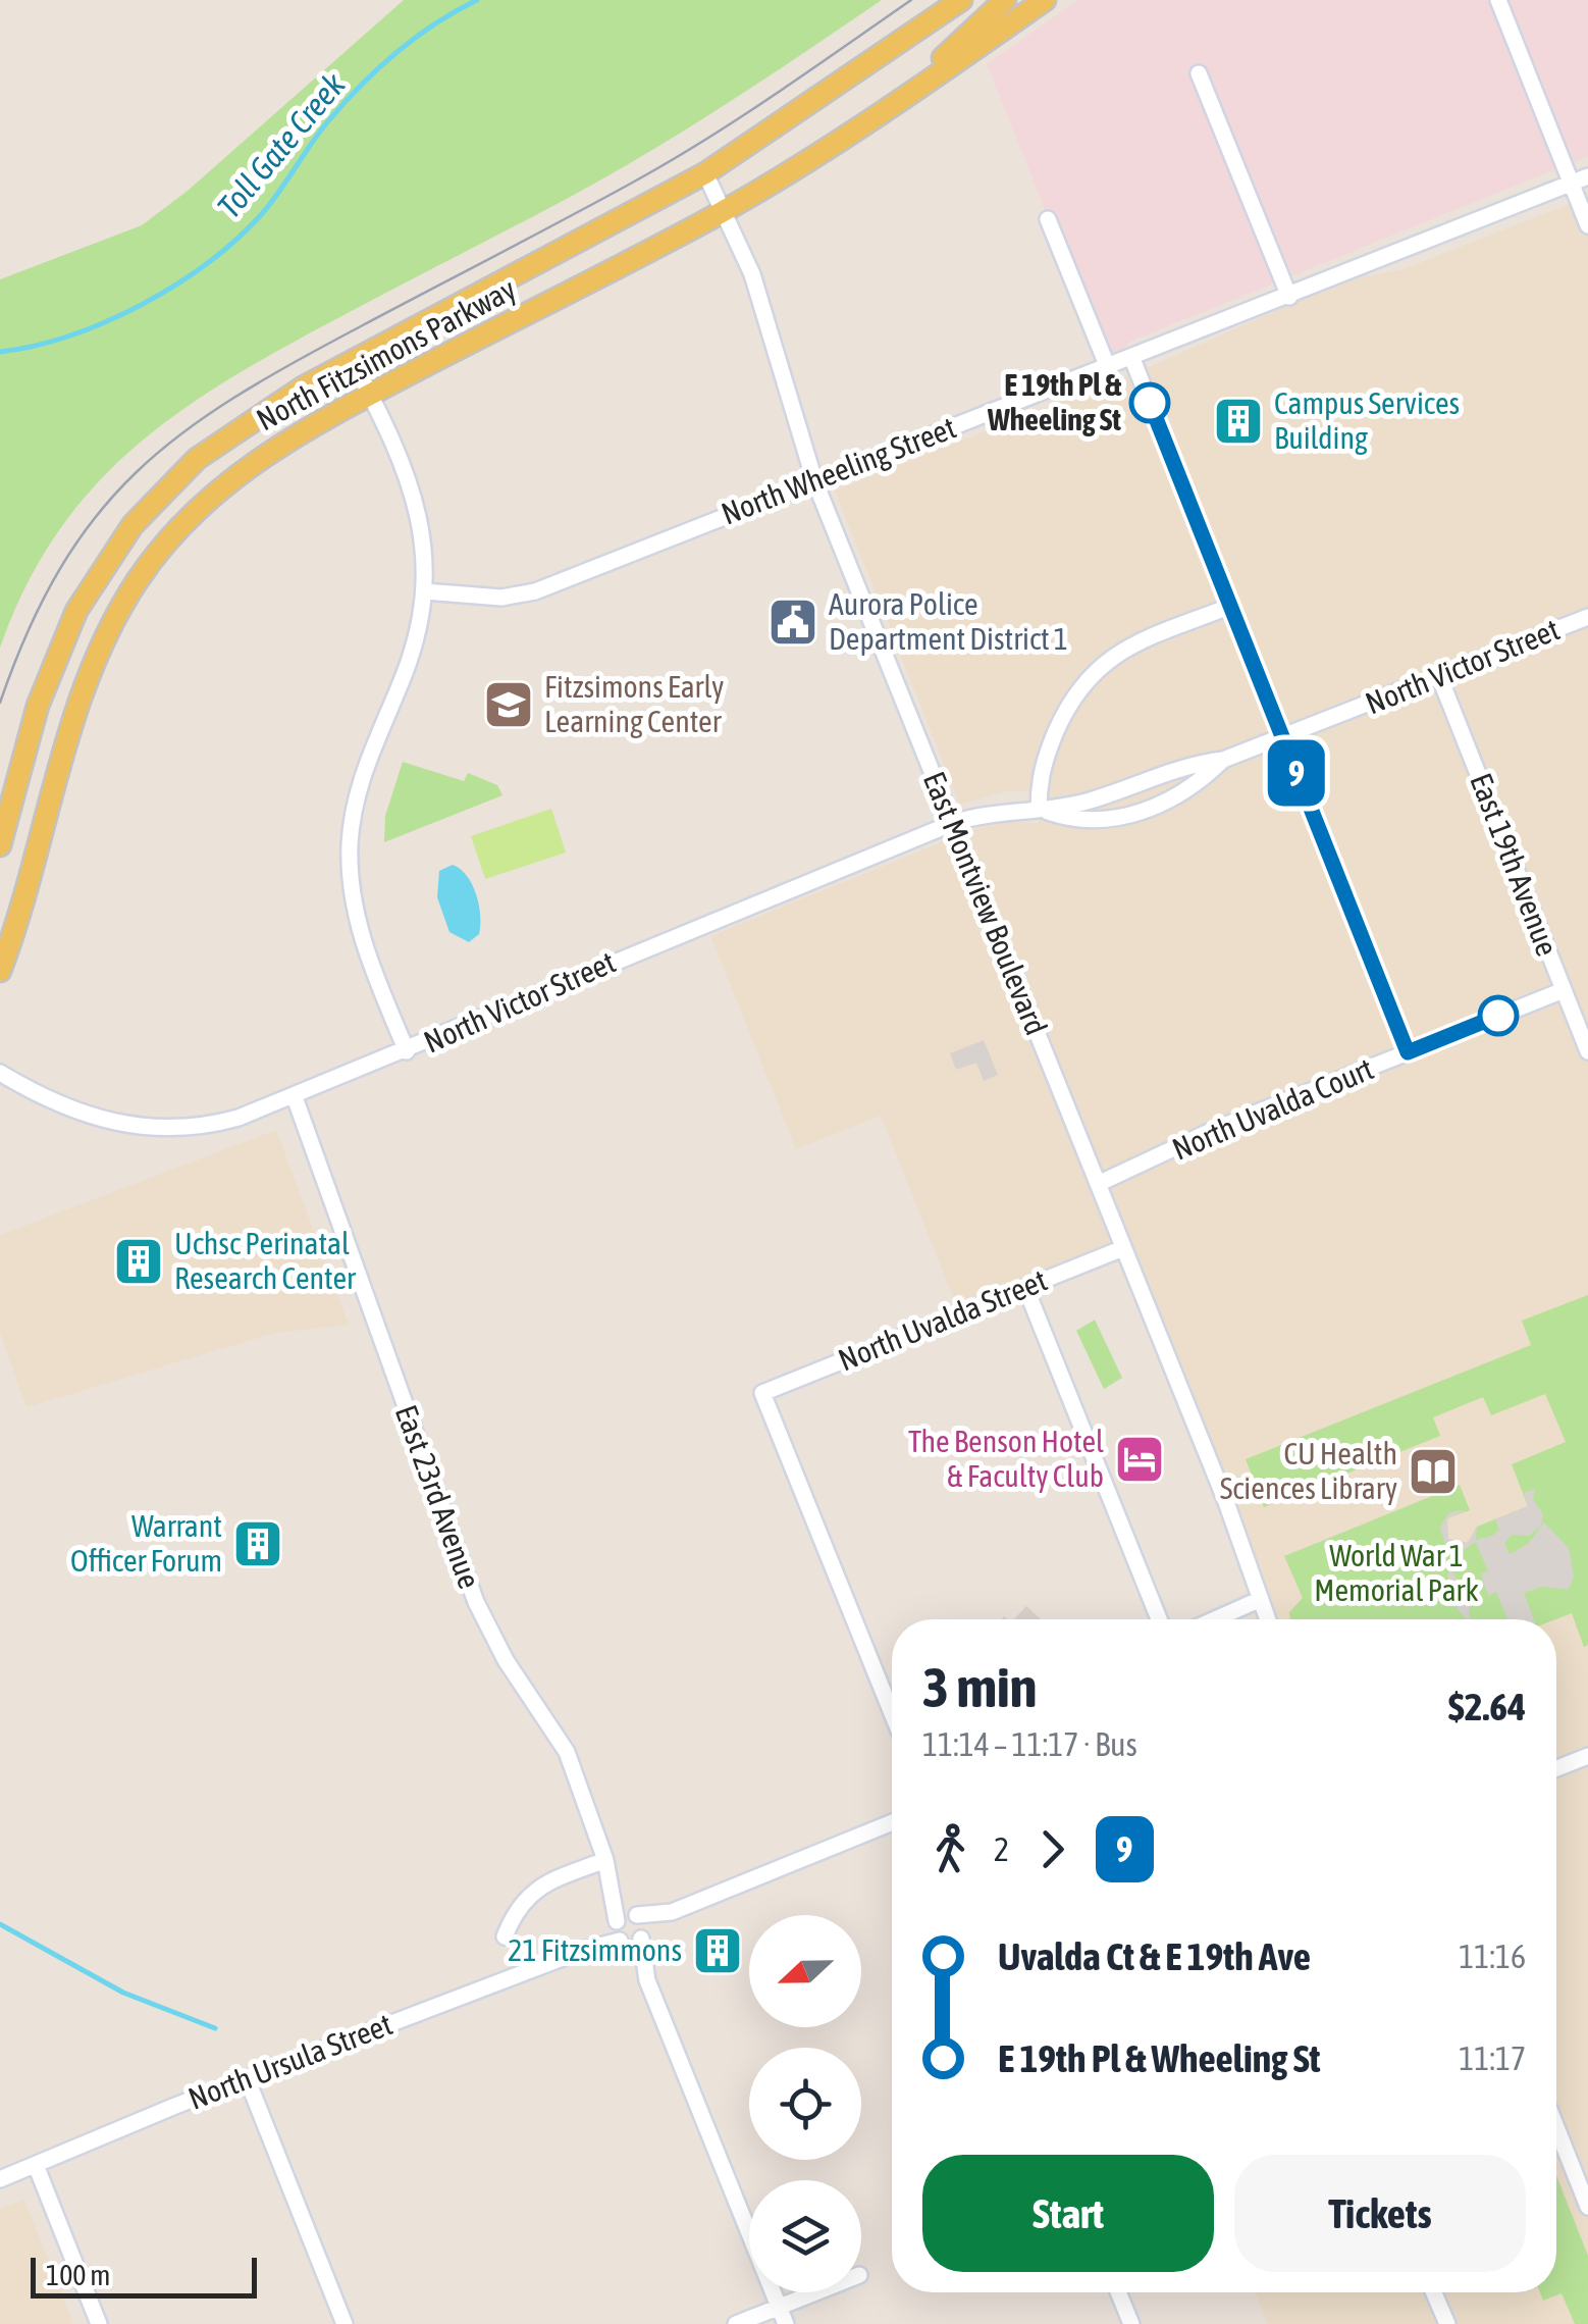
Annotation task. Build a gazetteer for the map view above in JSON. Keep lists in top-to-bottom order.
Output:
{
  "streets": {
    "main road": ["North Fitzsimons Parkway"],
    "street": [
      "North Wheeling Street",
      "North Victor Street",
      "East 19th Avenue",
      "East Montview Boulevard",
      "North Uvalda Court",
      "North Uvalda Street",
      "East 23rd Avenue",
      "North Ursula Street"
    ]
  },
  "crossings": [
    ["North Fitzsimons Parkway", "East Montview Boulevard"],
    ["North Wheeling Street", "East Montview Boulevard"],
    ["North Victor Street", "East 19th Avenue"],
    ["North Victor Street", "East Montview Boulevard"],
    ["North Victor Street", "East 23rd Avenue"],
    ["East 19th Avenue", "North Uvalda Court"],
    ["East Montview Boulevard", "North Uvalda Court"],
    ["East Montview Boulevard", "North Uvalda Street"],
    ["East 23rd Avenue", "North Ursula Street"]
  ],
  "water": ["Toll Gate Creek"],
  "parks": ["World War 1 Memorial Park"],
  "places": {
    "other": ["E 19th Pl & Wheeling St"],
    "building": [
      "Campus Services Building",
      "Uchsc Perinatal Research Center",
      "Warrant Officer Forum",
      "21 Fitzsimmons"
    ],
    "public building": ["Aurora Police Department District 1"],
    "school or university": ["Fitzsimons Early Learning Center"],
    "hotel": ["The Benson Hotel & Faculty Club"],
    "library": ["CU Health Sciences Library"]
  },
  "lines": ["bus line 9"],
  "scale_bar": "100 m",
  "north": "left",
  "page": {
    "on_map": "9",
    "heading": ["3 min", "11:14 – 11:17 · Bus", "$2.64"],
    "legs": ["2", "9"],
    "list": [
      {
        "name": "Uvalda Ct & E 19th Ave",
        "value": "11:16"
      },
      {
        "name": "E 19th Pl & Wheeling St",
        "value": "11:17"
      }
    ],
    "buttons": ["Start", "Tickets"],
    "scale": "100 m"
  }
}
